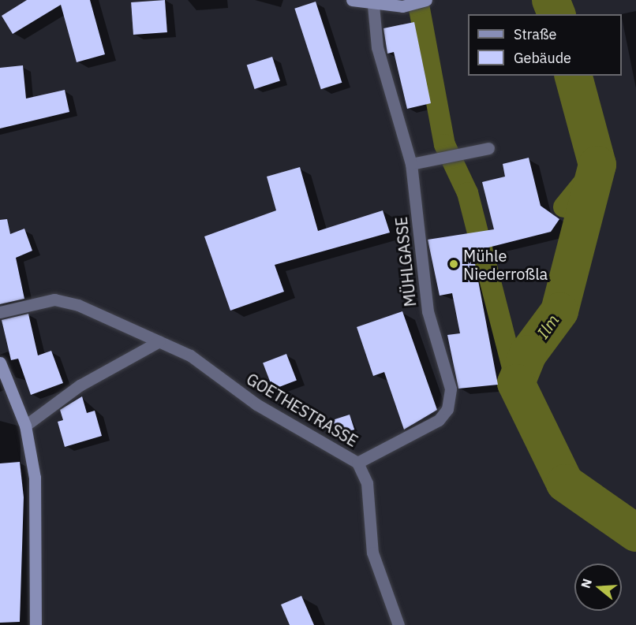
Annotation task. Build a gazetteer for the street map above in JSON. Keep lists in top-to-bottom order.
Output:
{
  "streets": {
    "street": ["MÜHLGASSE", "GOETHESTRASSE"]
  },
  "crossings": [
    ["MÜHLGASSE", "GOETHESTRASSE"]
  ],
  "water": ["Ilm"],
  "places": ["Mühle Niederroßla"],
  "legend": ["Straße", "Gebäude"],
  "north": "left"
}
